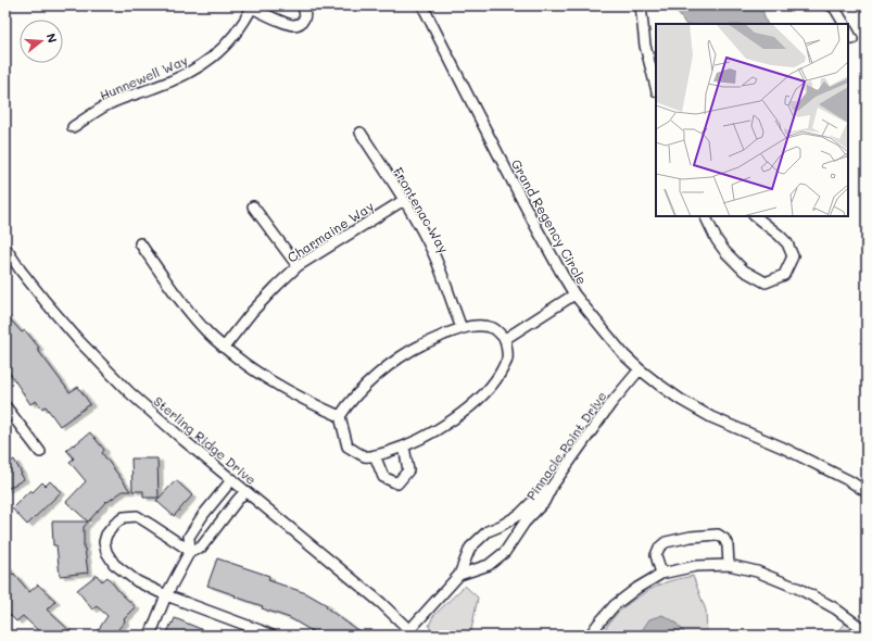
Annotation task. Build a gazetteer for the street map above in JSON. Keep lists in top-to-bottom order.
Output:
{
  "streets": {
    "street": [
      "Hunnewell Way",
      "Frontenac Way",
      "Grand Regency Circle",
      "Charmaine Way",
      "Sterling Ridge Drive",
      "Pinnacle Point Drive"
    ]
  },
  "crossings": [
    ["Frontenac Way", "Charmaine Way"],
    ["Grand Regency Circle", "Pinnacle Point Drive"],
    ["Sterling Ridge Drive", "Pinnacle Point Drive"]
  ],
  "north": "right"
}
